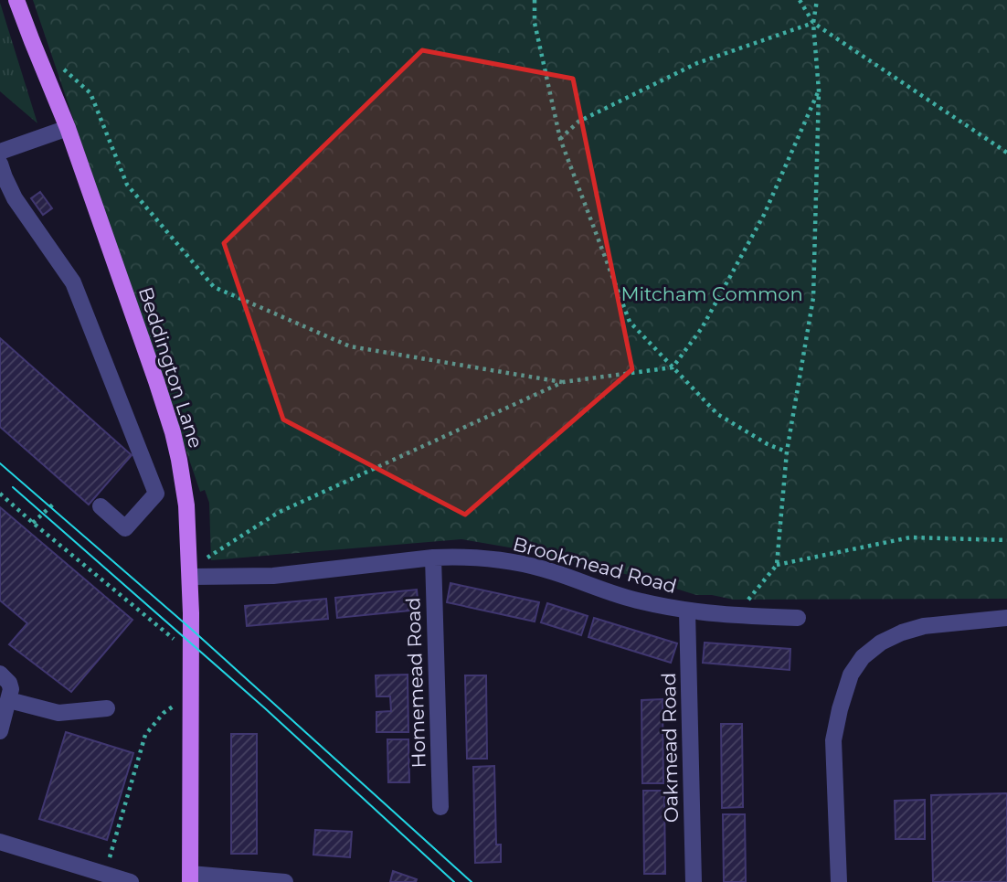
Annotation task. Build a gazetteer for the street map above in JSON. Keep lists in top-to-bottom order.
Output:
{
  "streets": {
    "main road": ["Beddington Lane"],
    "street": ["Brookmead Road", "Homemead Road", "Oakmead Road"]
  },
  "crossings": [
    ["Beddington Lane", "Brookmead Road"],
    ["Brookmead Road", "Homemead Road"],
    ["Brookmead Road", "Oakmead Road"]
  ],
  "parks": ["Mitcham Common"]
}
